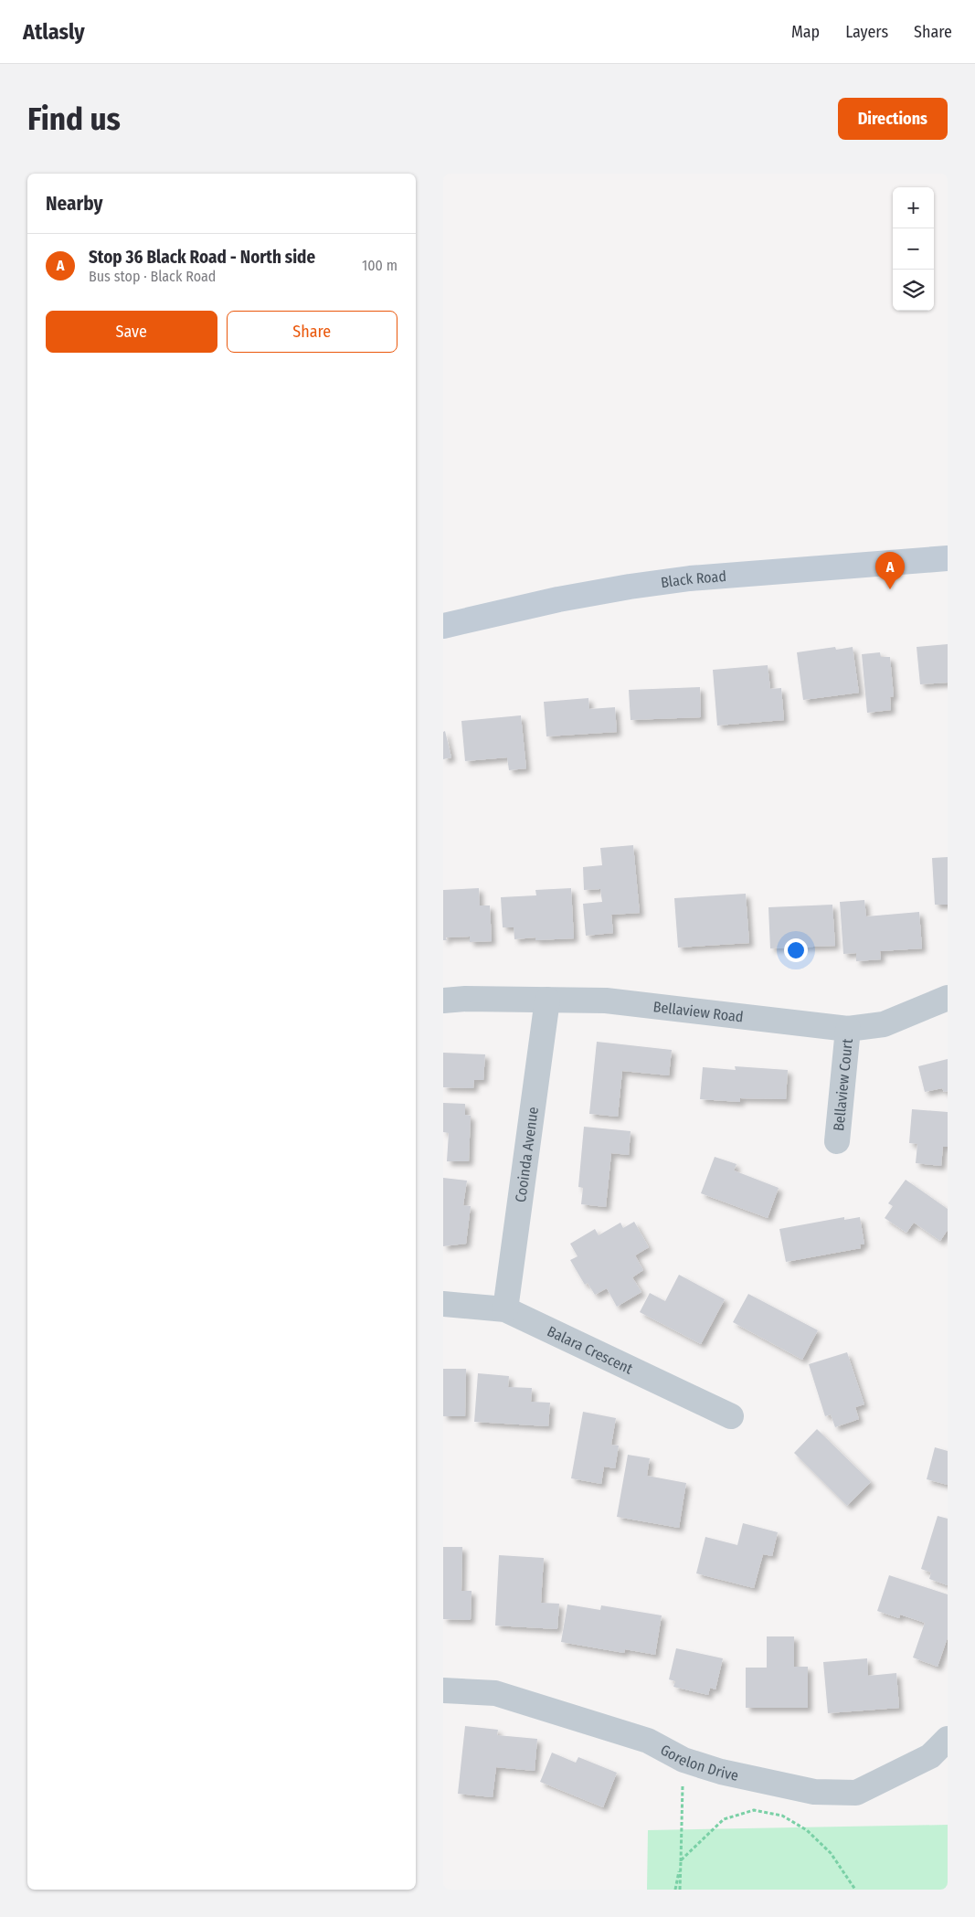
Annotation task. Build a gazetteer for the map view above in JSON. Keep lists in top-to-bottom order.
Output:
{
  "streets": {
    "main road": ["Black Road"],
    "street": [
      "Bellaview Road",
      "Bellaview Court",
      "Cooinda Avenue",
      "Balara Crescent",
      "Gorelon Drive"
    ]
  },
  "crossings": [
    ["Bellaview Road", "Bellaview Court"],
    ["Bellaview Road", "Cooinda Avenue"],
    ["Cooinda Avenue", "Balara Crescent"]
  ],
  "page": {
    "header": "Atlasly",
    "nav": ["Map", "Layers", "Share"],
    "buttons": [
      "Directions",
      ["Save", "Share"]
    ],
    "title": "Find us",
    "heading": "Nearby",
    "map_buttons": ["+", "−"],
    "list": [
      {
        "mark": "A",
        "name": "Stop 36 Black Road - North side",
        "note": "Bus stop · Black Road",
        "value": "100 m"
      }
    ],
    "pins": "A"
  }
}
